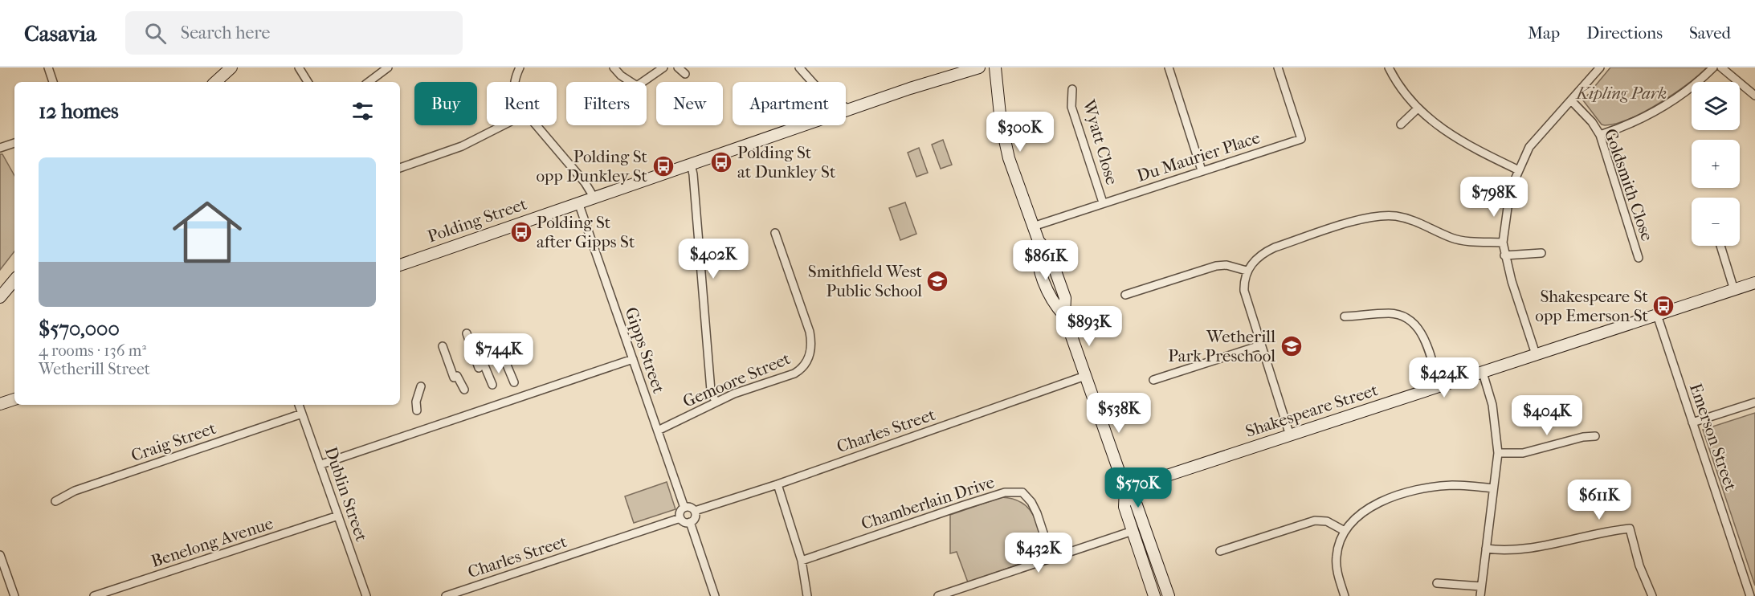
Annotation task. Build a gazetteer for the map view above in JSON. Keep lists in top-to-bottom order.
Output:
{
  "streets": {
    "main road": ["Polding Street", "Shakespeare Street"],
    "street": [
      "Wyatt Close",
      "Du Maurier Place",
      "Goldsmith Close",
      "Gipps Street",
      "Gemoore Street",
      "Charles Street",
      "Emerson Street",
      "Craig Street",
      "Dublin Street",
      "Chamberlain Drive",
      "Benelong Avenue"
    ]
  },
  "crossings": [
    ["Wyatt Close", "Du Maurier Place"],
    ["Polding Street", "Gipps Street"],
    ["Gipps Street", "Gemoore Street"],
    ["Gipps Street", "Charles Street"],
    ["Shakespeare Street", "Emerson Street"],
    ["Craig Street", "Dublin Street"],
    ["Dublin Street", "Benelong Avenue"]
  ],
  "parks": ["Kipling Park"],
  "places": {
    "bus stop": [
      "Polding St at Dunkley St",
      "Polding St opp Dunkley St",
      "Polding St after Gipps St",
      "Shakespeare St opp Emerson St"
    ],
    "school or university": ["Smithfield West Public School", "Wetherill Park Preschool"]
  },
  "page": {
    "header": "Casavia",
    "search": "Search here",
    "nav": ["Map", "Directions", "Saved"],
    "map_buttons": ["+", "−"],
    "chip": [
      "Buy",
      "Rent",
      "Filters",
      "New",
      "Apartment"
    ],
    "heading": "12 homes",
    "price": [
      "$300K",
      "$798K",
      "$402K",
      "$861K",
      "$893K",
      "$744K",
      "$424K",
      "$538K",
      "$404K",
      "$570K",
      "$611K",
      "$432K"
    ],
    "list": [
      {
        "name": "$570,000",
        "note": "4 rooms · 136 m² · Wetherill Street"
      }
    ]
  }
}
